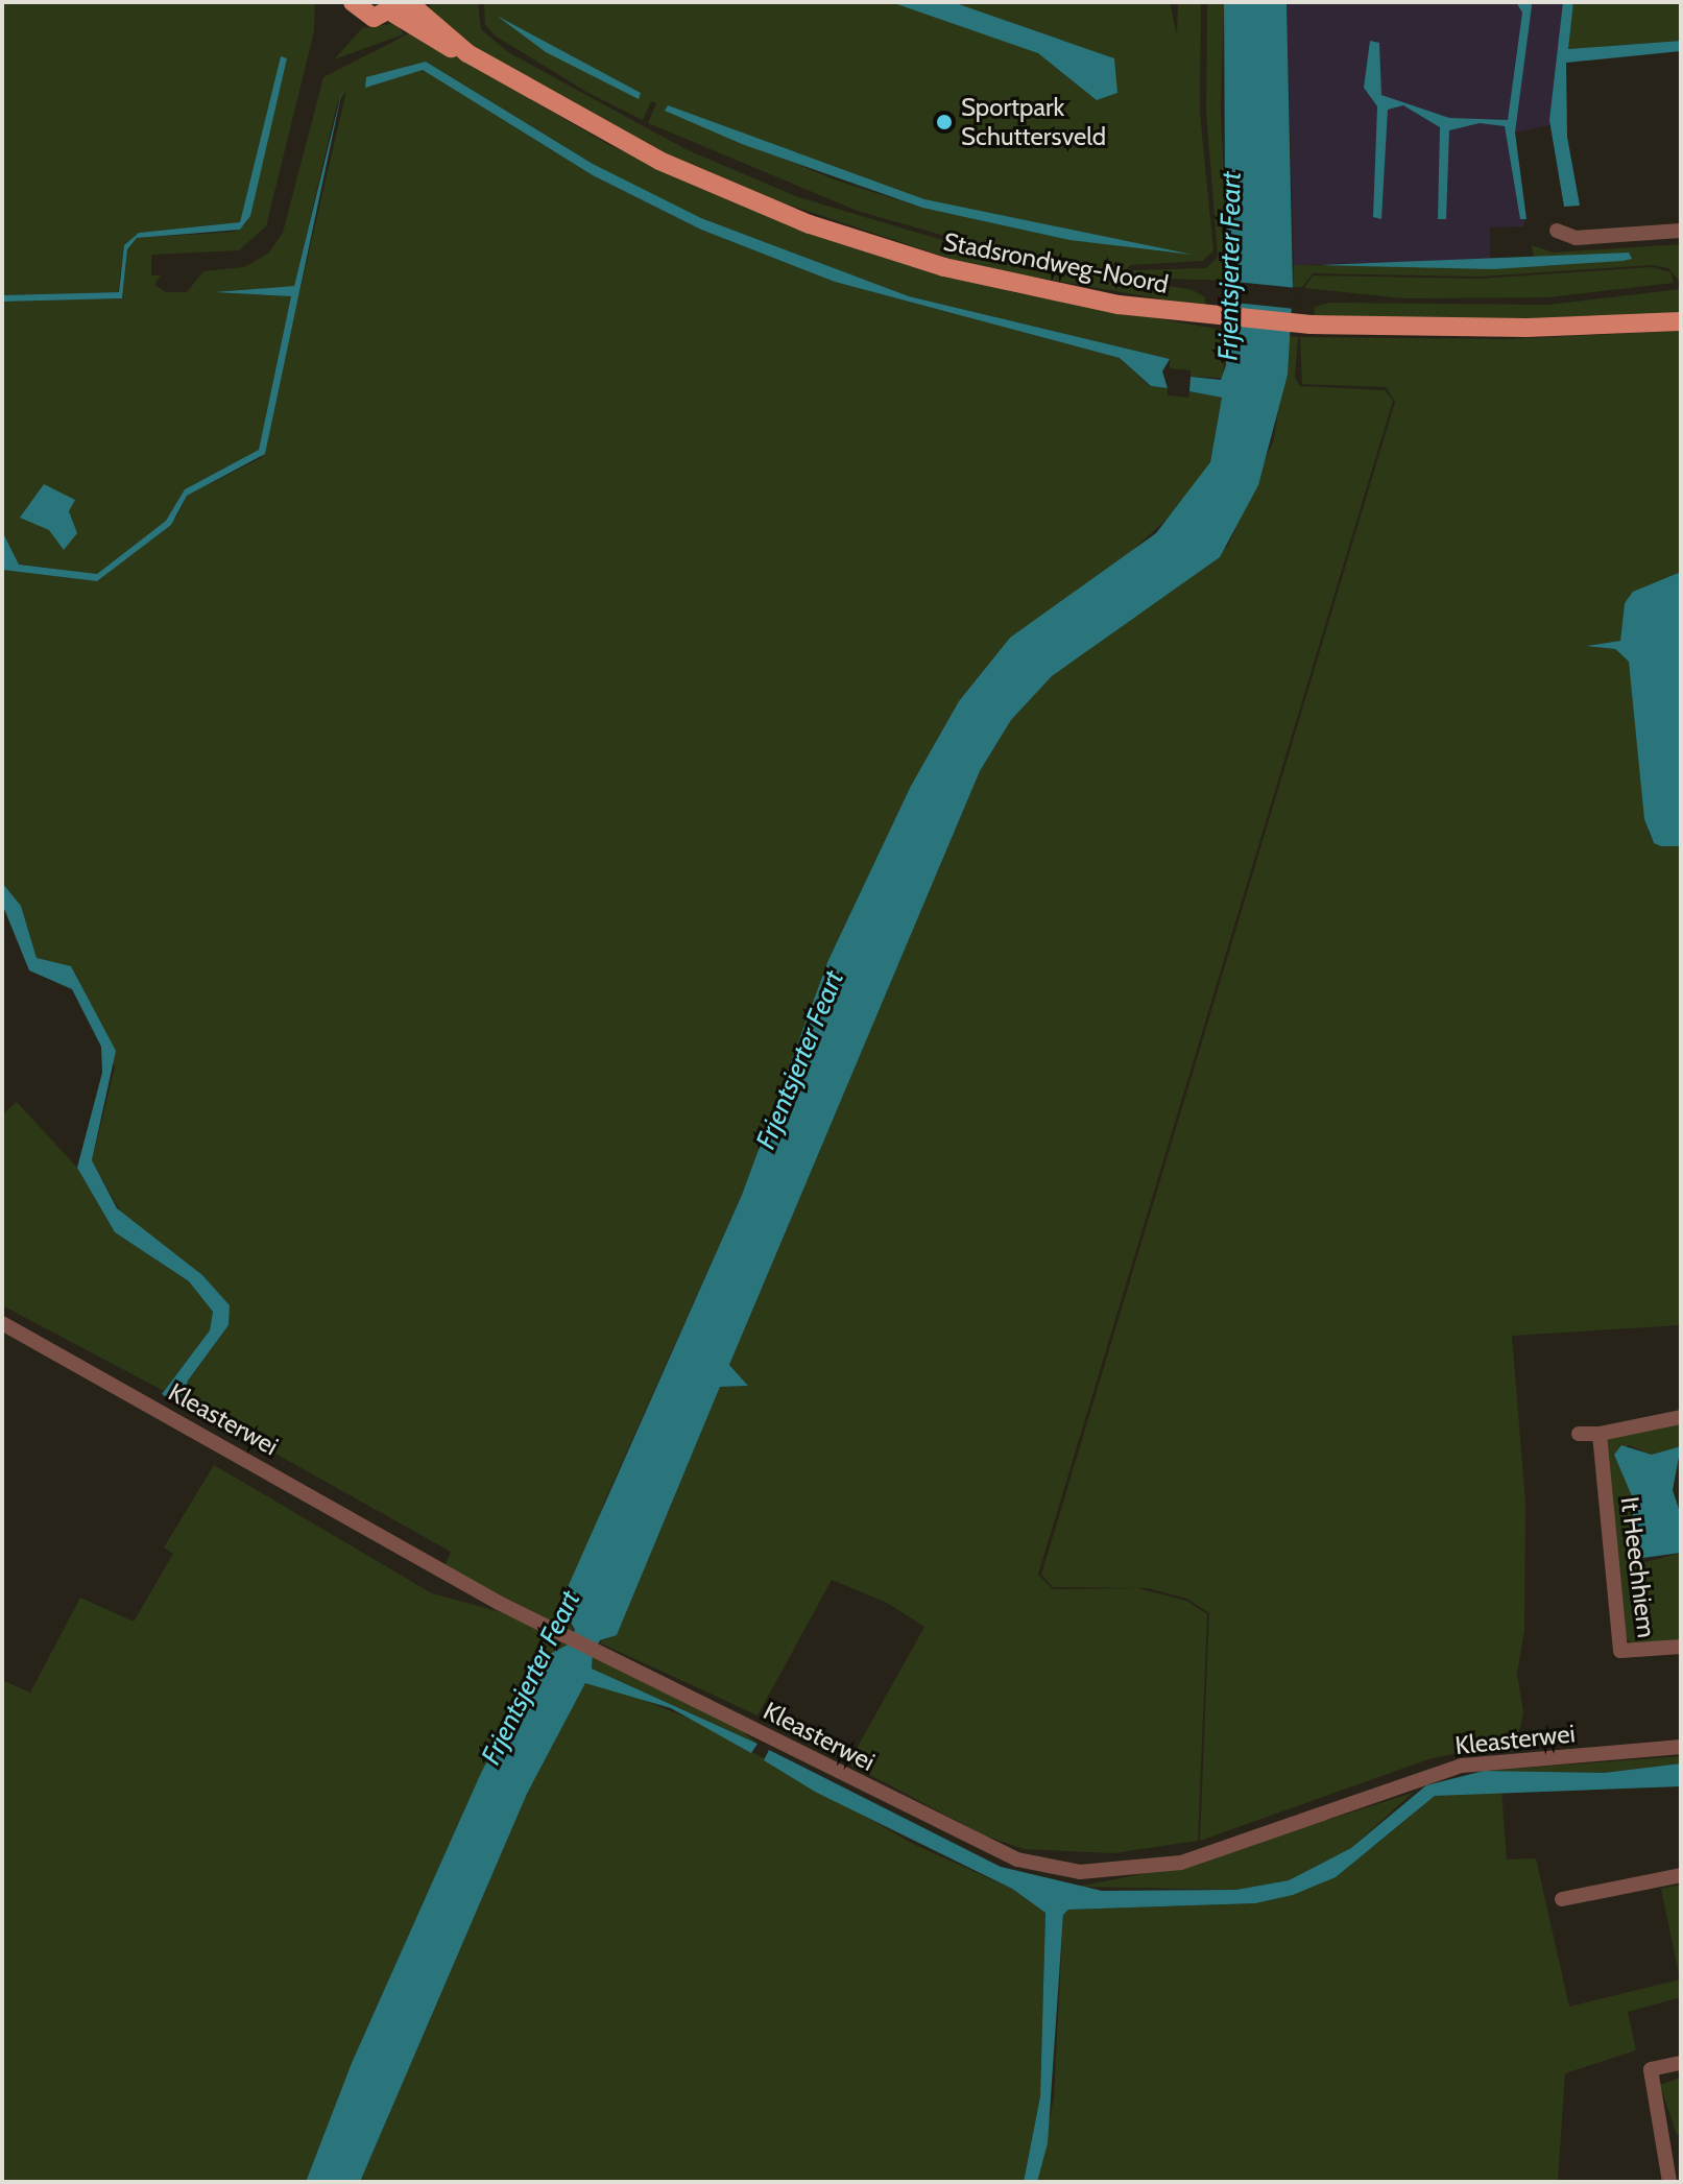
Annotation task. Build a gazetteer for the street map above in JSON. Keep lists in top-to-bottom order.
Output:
{
  "streets": {
    "main road": ["Stadsrondweg-Noord"],
    "street": ["Kleasterwei", "It Heechhiem"]
  },
  "water": ["Frjentsjerter Feart"],
  "places": ["Sportpark Schuttersveld"]
}
